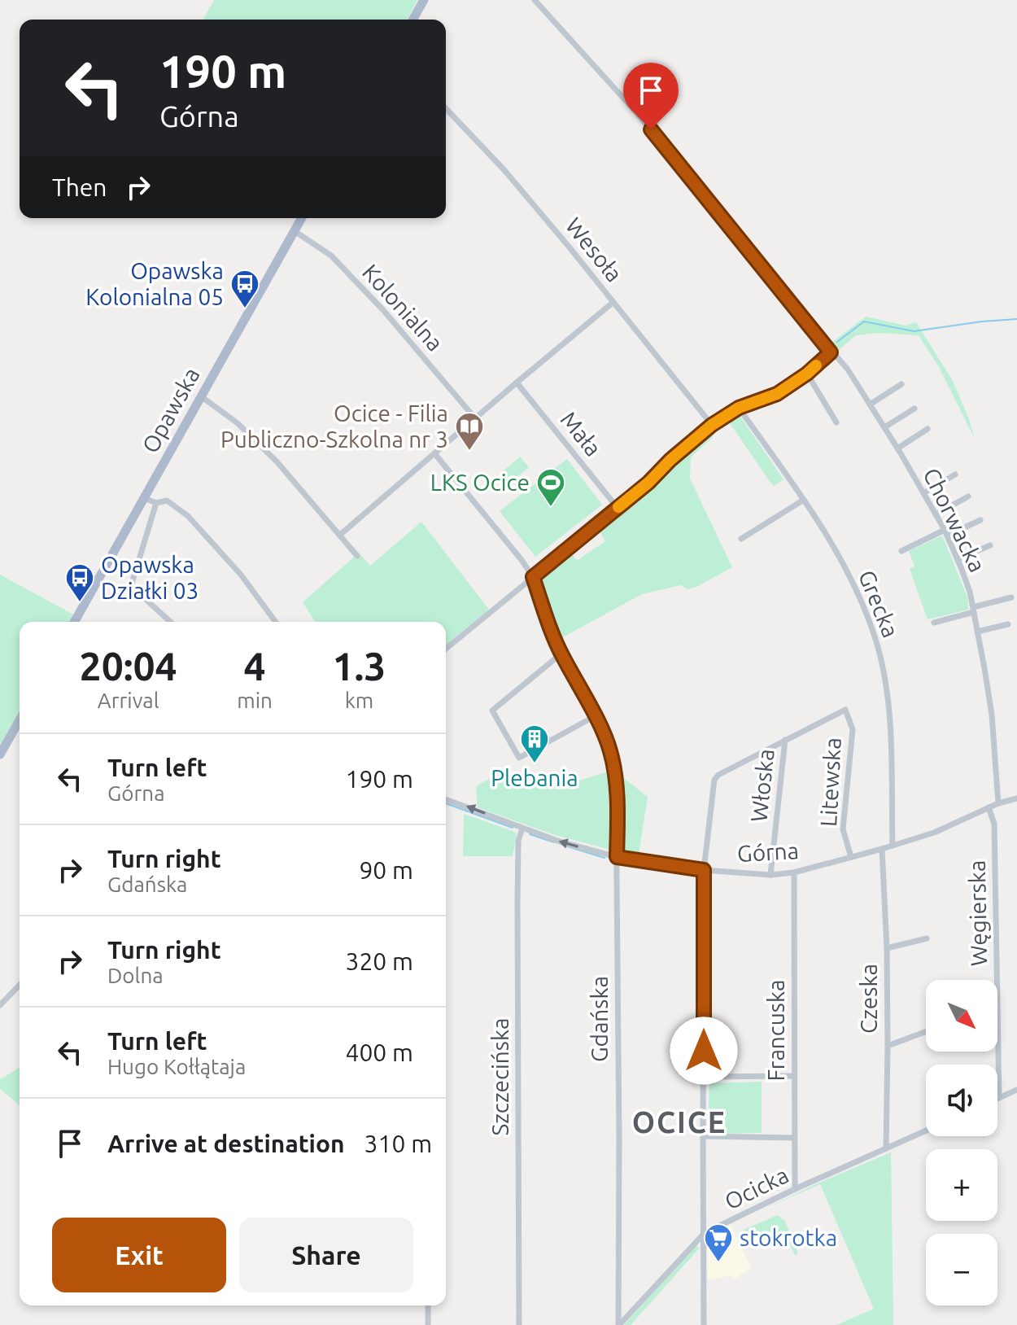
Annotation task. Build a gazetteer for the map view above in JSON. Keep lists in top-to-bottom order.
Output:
{
  "streets": {
    "main road": ["Opawska"],
    "street": [
      "Wesoła",
      "Kolonialna",
      "Mała",
      "Chorwacka",
      "Grecka",
      "Litewska",
      "Włoska",
      "Górna",
      "Węgierska",
      "Czeska",
      "Gdańska",
      "Francuska",
      "Szczecińska",
      "Ocicka"
    ]
  },
  "crossings": [
    ["Kolonialna", "Opawska"],
    ["Chorwacka", "Górna"],
    ["Grecka", "Górna"],
    ["Litewska", "Włoska"],
    ["Litewska", "Górna"],
    ["Włoska", "Górna"],
    ["Górna", "Węgierska"],
    ["Górna", "Czeska"],
    ["Górna", "Gdańska"],
    ["Górna", "Francuska"],
    ["Górna", "Szczecińska"],
    ["Czeska", "Ocicka"],
    ["Gdańska", "Ocicka"],
    ["Francuska", "Ocicka"]
  ],
  "districts": ["OCICE"],
  "places": {
    "bus stop": ["Opawska Kolonialna 05", "Opawska Działki 03"],
    "library": ["Ocice - Filia Publiczno-Szkolna nr 3"],
    "sports": ["LKS Ocice"],
    "building": ["Plebania"],
    "supermarket": ["stokrotka"]
  },
  "north": "bottom right",
  "page": {
    "turn": ["190 m", "Górna"],
    "then": "Then",
    "eta": [
      "20:04",
      "Arrival",
      "4",
      "min",
      "1.3",
      "km"
    ],
    "list": [
      {
        "name": "Turn left",
        "note": "Górna",
        "value": "190 m"
      },
      {
        "name": "Turn right",
        "note": "Gdańska",
        "value": "90 m"
      },
      {
        "name": "Turn right",
        "note": "Dolna",
        "value": "320 m"
      },
      {
        "name": "Turn left",
        "note": "Hugo Kołłątaja",
        "value": "400 m"
      },
      {
        "name": "Arrive at destination",
        "value": "310 m"
      }
    ],
    "map_buttons": ["+", "−"],
    "buttons": ["Exit", "Share"]
  }
}
